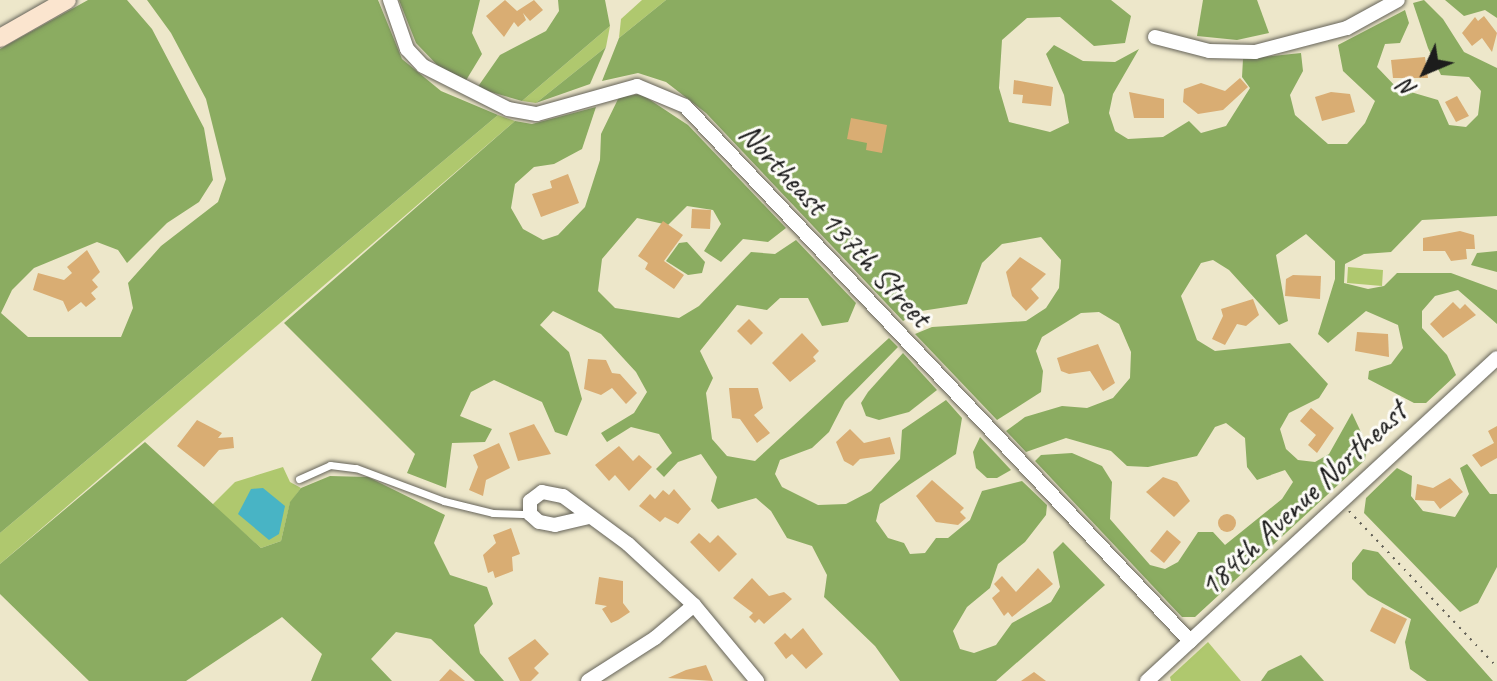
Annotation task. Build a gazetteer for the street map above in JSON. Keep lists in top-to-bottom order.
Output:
{
  "streets": {
    "street": ["Northeast 137th Street", "184th Avenue Northeast"]
  },
  "crossings": [
    ["Northeast 137th Street", "184th Avenue Northeast"]
  ],
  "north": "bottom left"
}
